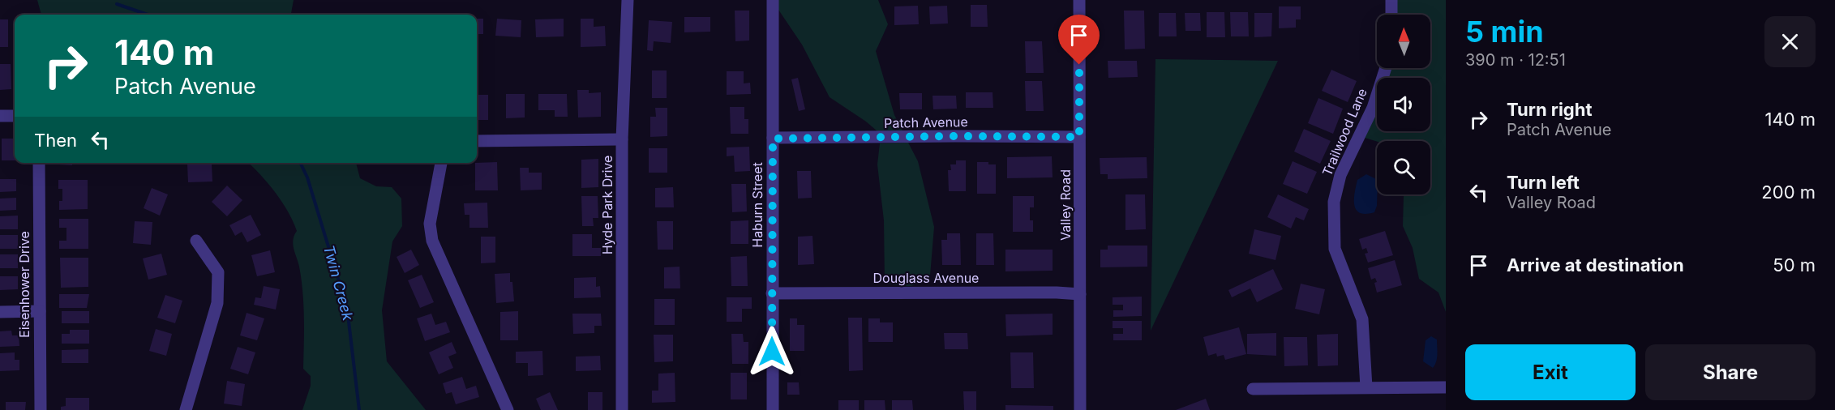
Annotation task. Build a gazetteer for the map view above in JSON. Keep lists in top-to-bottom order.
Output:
{
  "streets": {
    "street": [
      "Patch Avenue",
      "Trailwood Lane",
      "Hyde Park Drive",
      "Haburn Street",
      "Valley Road",
      "Douglass Avenue",
      "Eisenhower Drive"
    ]
  },
  "crossings": [
    ["Patch Avenue", "Haburn Street"],
    ["Patch Avenue", "Valley Road"],
    ["Haburn Street", "Douglass Avenue"],
    ["Valley Road", "Douglass Avenue"]
  ],
  "water": ["Twin Creek"],
  "north": "top",
  "page": {
    "heading": ["5 min", "390 m · 12:51"],
    "turn": ["140 m", "Patch Avenue"],
    "list": [
      {
        "name": "Turn right",
        "note": "Patch Avenue",
        "value": "140 m"
      },
      {
        "name": "Turn left",
        "note": "Valley Road",
        "value": "200 m"
      },
      {
        "name": "Arrive at destination",
        "value": "50 m"
      }
    ],
    "then": "Then",
    "buttons": ["Exit", "Share"]
  }
}
